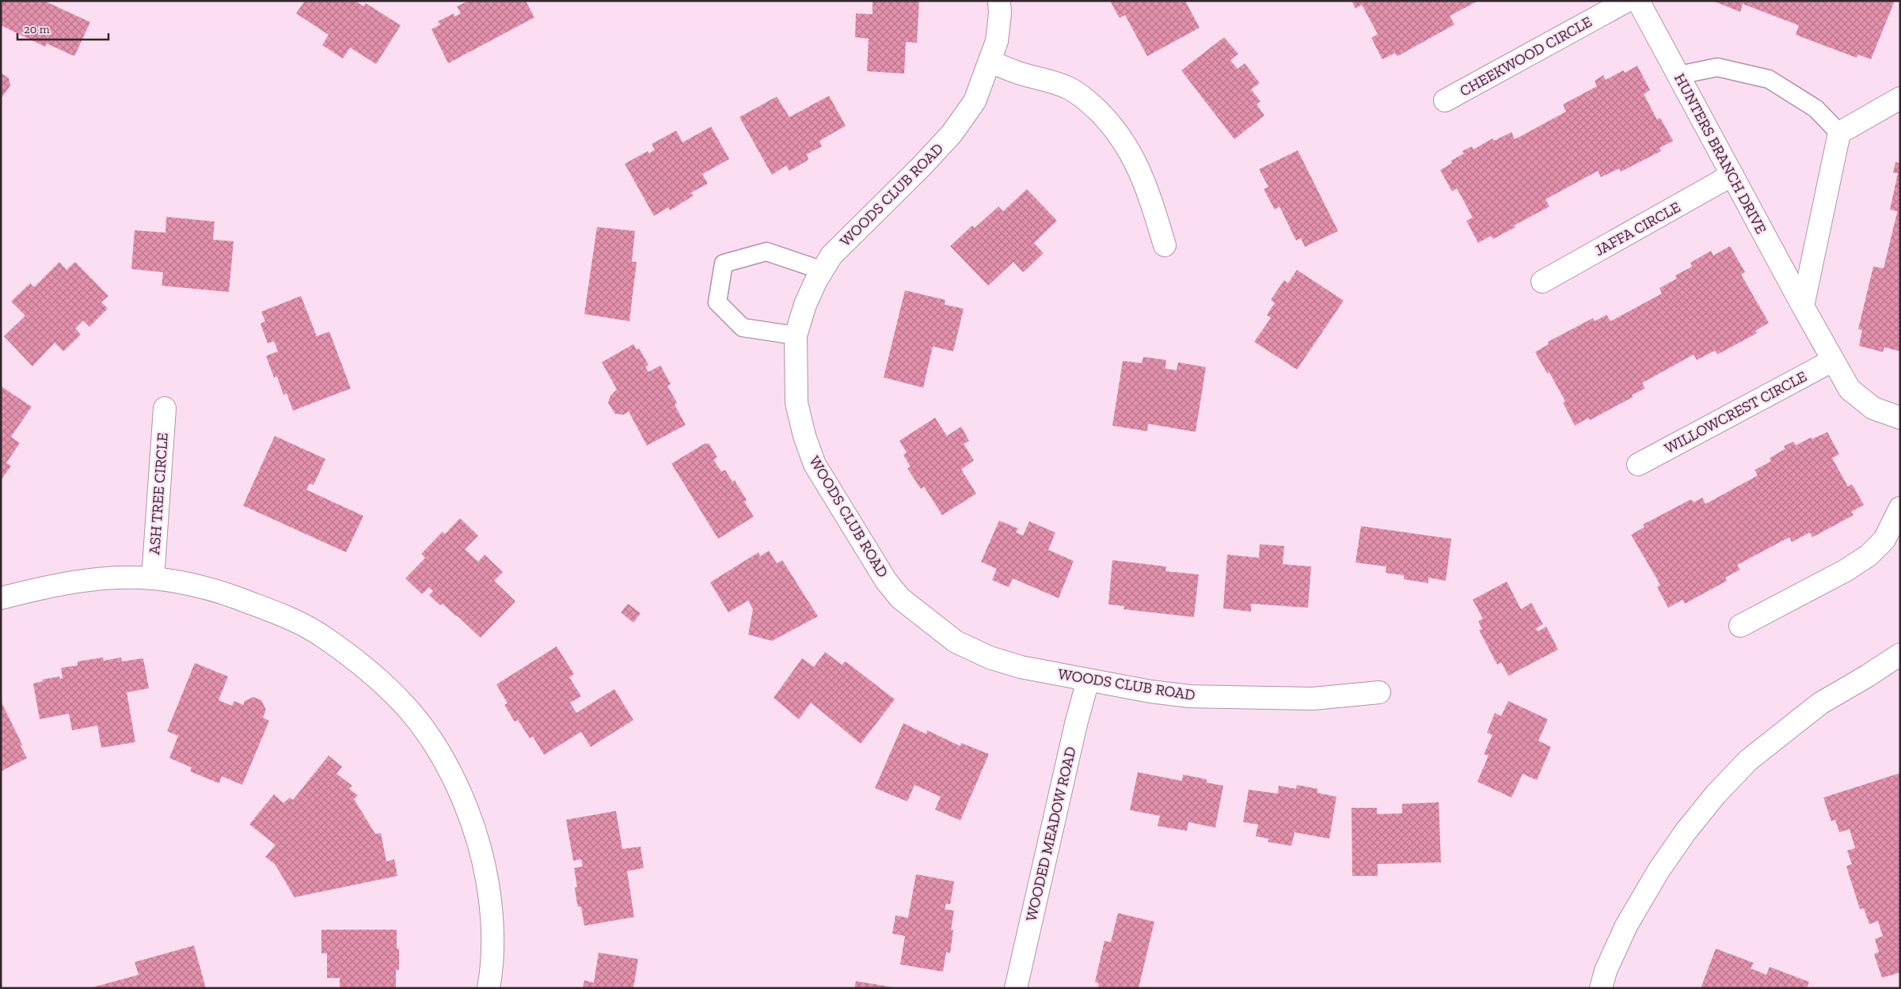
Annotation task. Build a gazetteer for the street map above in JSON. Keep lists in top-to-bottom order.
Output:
{
  "streets": {
    "street": [
      "CHEEKWOOD CIRCLE",
      "HUNTERS BRANCH DRIVE",
      "WOODS CLUB ROAD",
      "JAFFA CIRCLE",
      "WILLOWCREST CIRCLE",
      "ASH TREE CIRCLE",
      "WOODED MEADOW ROAD"
    ]
  },
  "crossings": [
    ["HUNTERS BRANCH DRIVE", "JAFFA CIRCLE"],
    ["HUNTERS BRANCH DRIVE", "WILLOWCREST CIRCLE"],
    ["WOODS CLUB ROAD", "WOODED MEADOW ROAD"]
  ],
  "scale_bar": "20 m"
}
